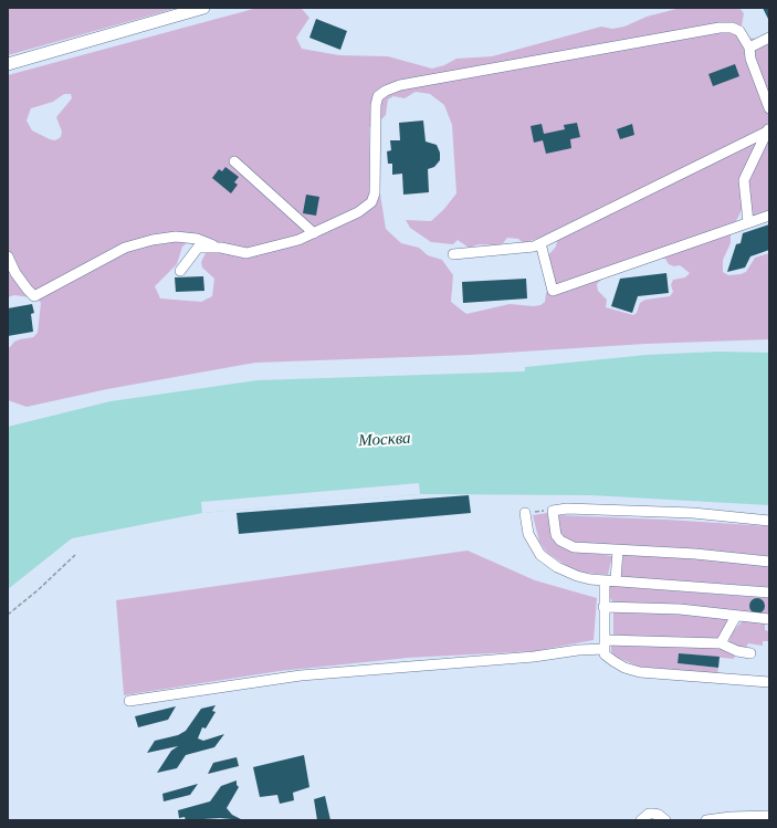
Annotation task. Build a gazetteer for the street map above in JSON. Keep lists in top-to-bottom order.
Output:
{
  "water": ["Москва"]
}
